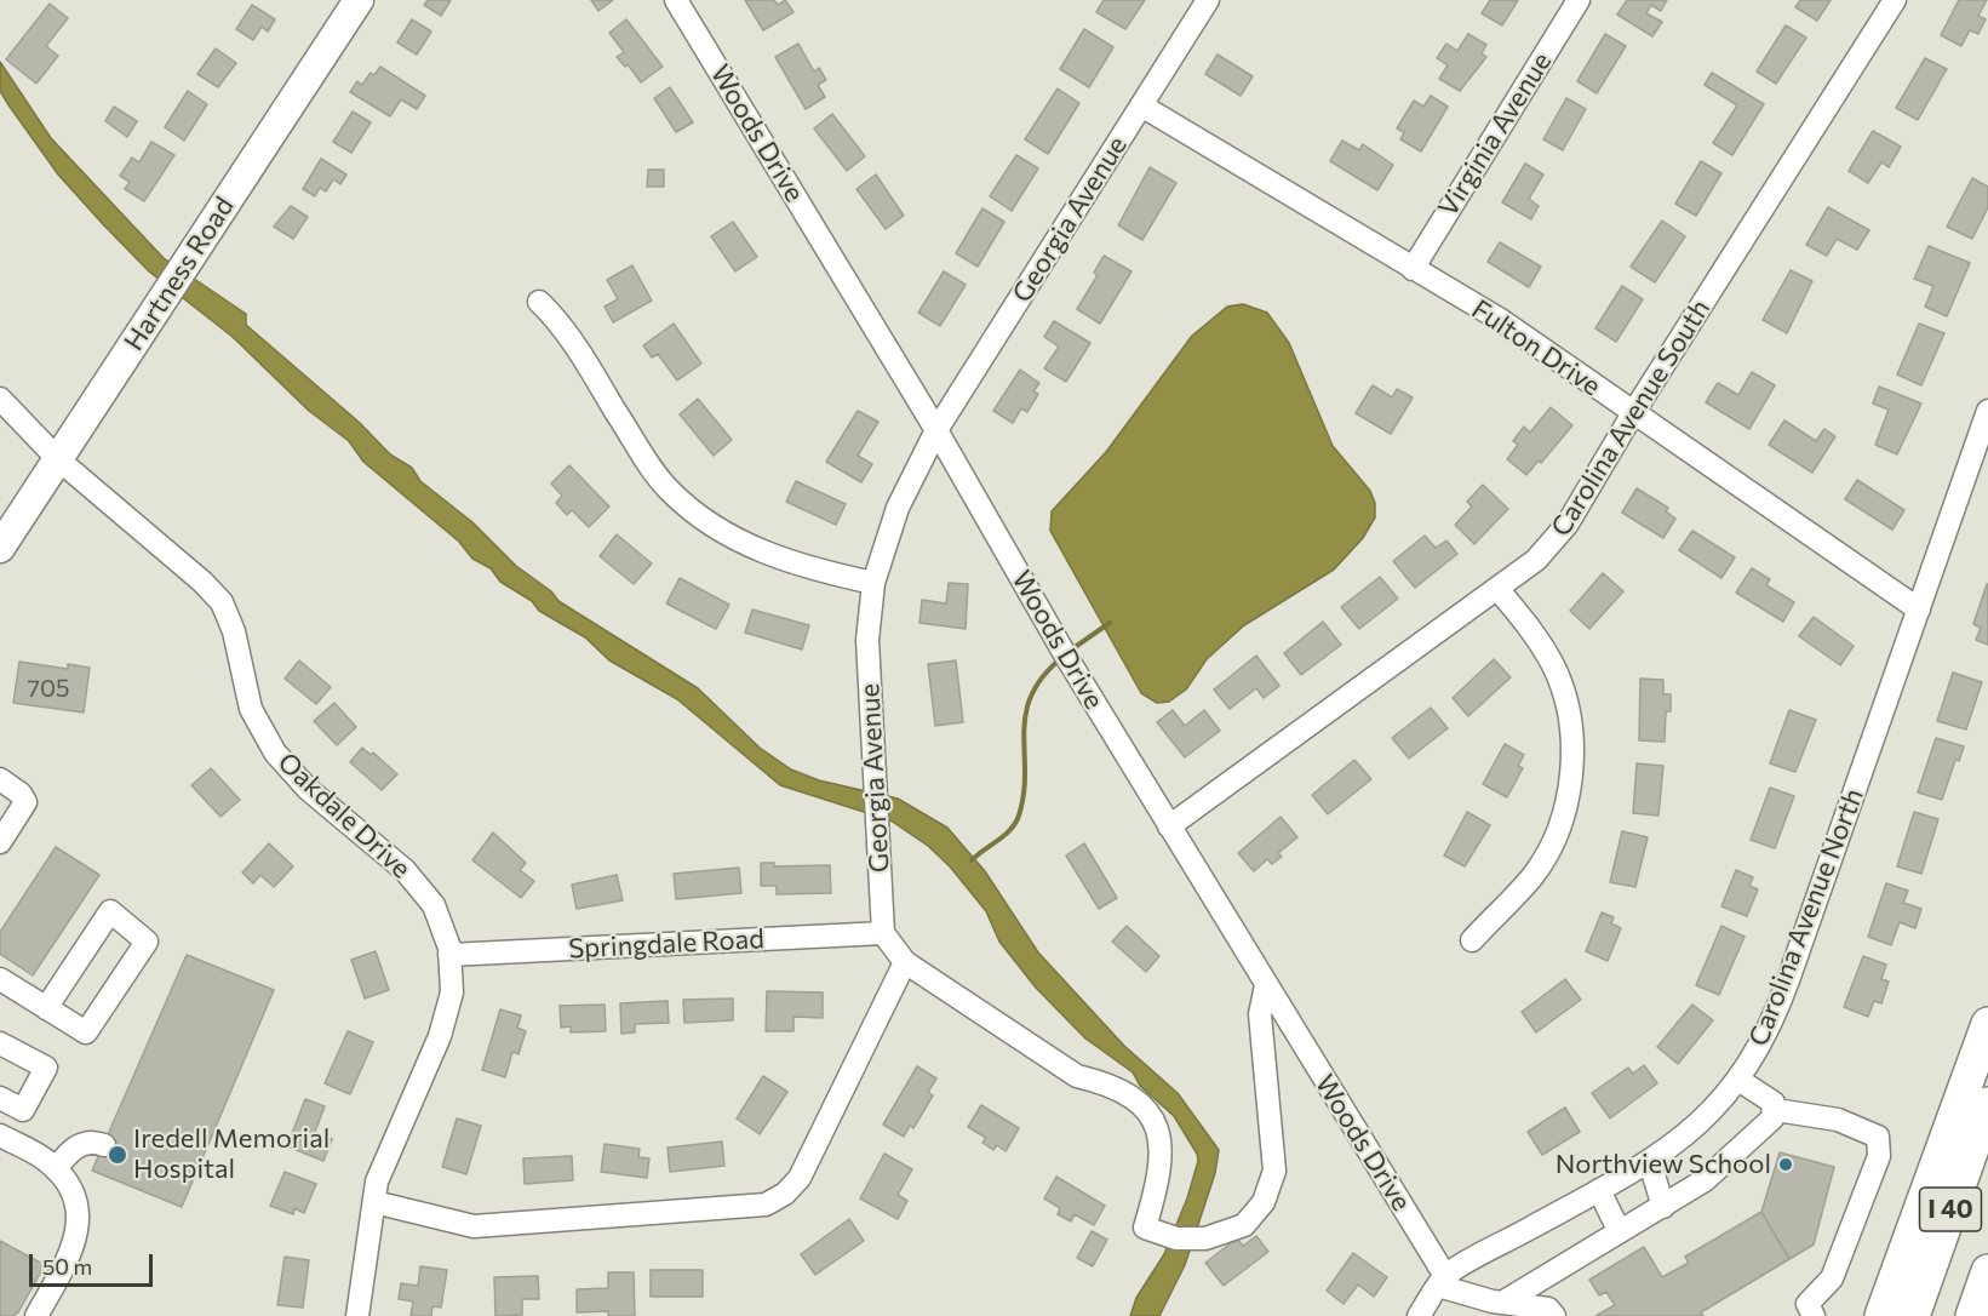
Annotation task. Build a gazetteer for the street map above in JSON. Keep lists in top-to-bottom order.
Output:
{
  "streets": {
    "highway": ["I 40"],
    "main road": ["Hartness Road"],
    "street": [
      "Woods Drive",
      "Virginia Avenue",
      "Georgia Avenue",
      "Fulton Drive",
      "Carolina Avenue South",
      "Oakdale Drive",
      "Carolina Avenue North",
      "Springdale Road"
    ]
  },
  "crossings": [
    ["Woods Drive", "Georgia Avenue"],
    ["Woods Drive", "Carolina Avenue South"],
    ["Woods Drive", "Carolina Avenue North"],
    ["Virginia Avenue", "Fulton Drive"],
    ["Georgia Avenue", "Fulton Drive"],
    ["Georgia Avenue", "Springdale Road"],
    ["Hartness Road", "Oakdale Drive"],
    ["Fulton Drive", "Carolina Avenue South"],
    ["Fulton Drive", "Carolina Avenue North"],
    ["Oakdale Drive", "Springdale Road"]
  ],
  "places": ["Iredell Memorial Hospital", "Northview School"],
  "house_numbers": ["705"],
  "scale_bar": "50 m"
}
